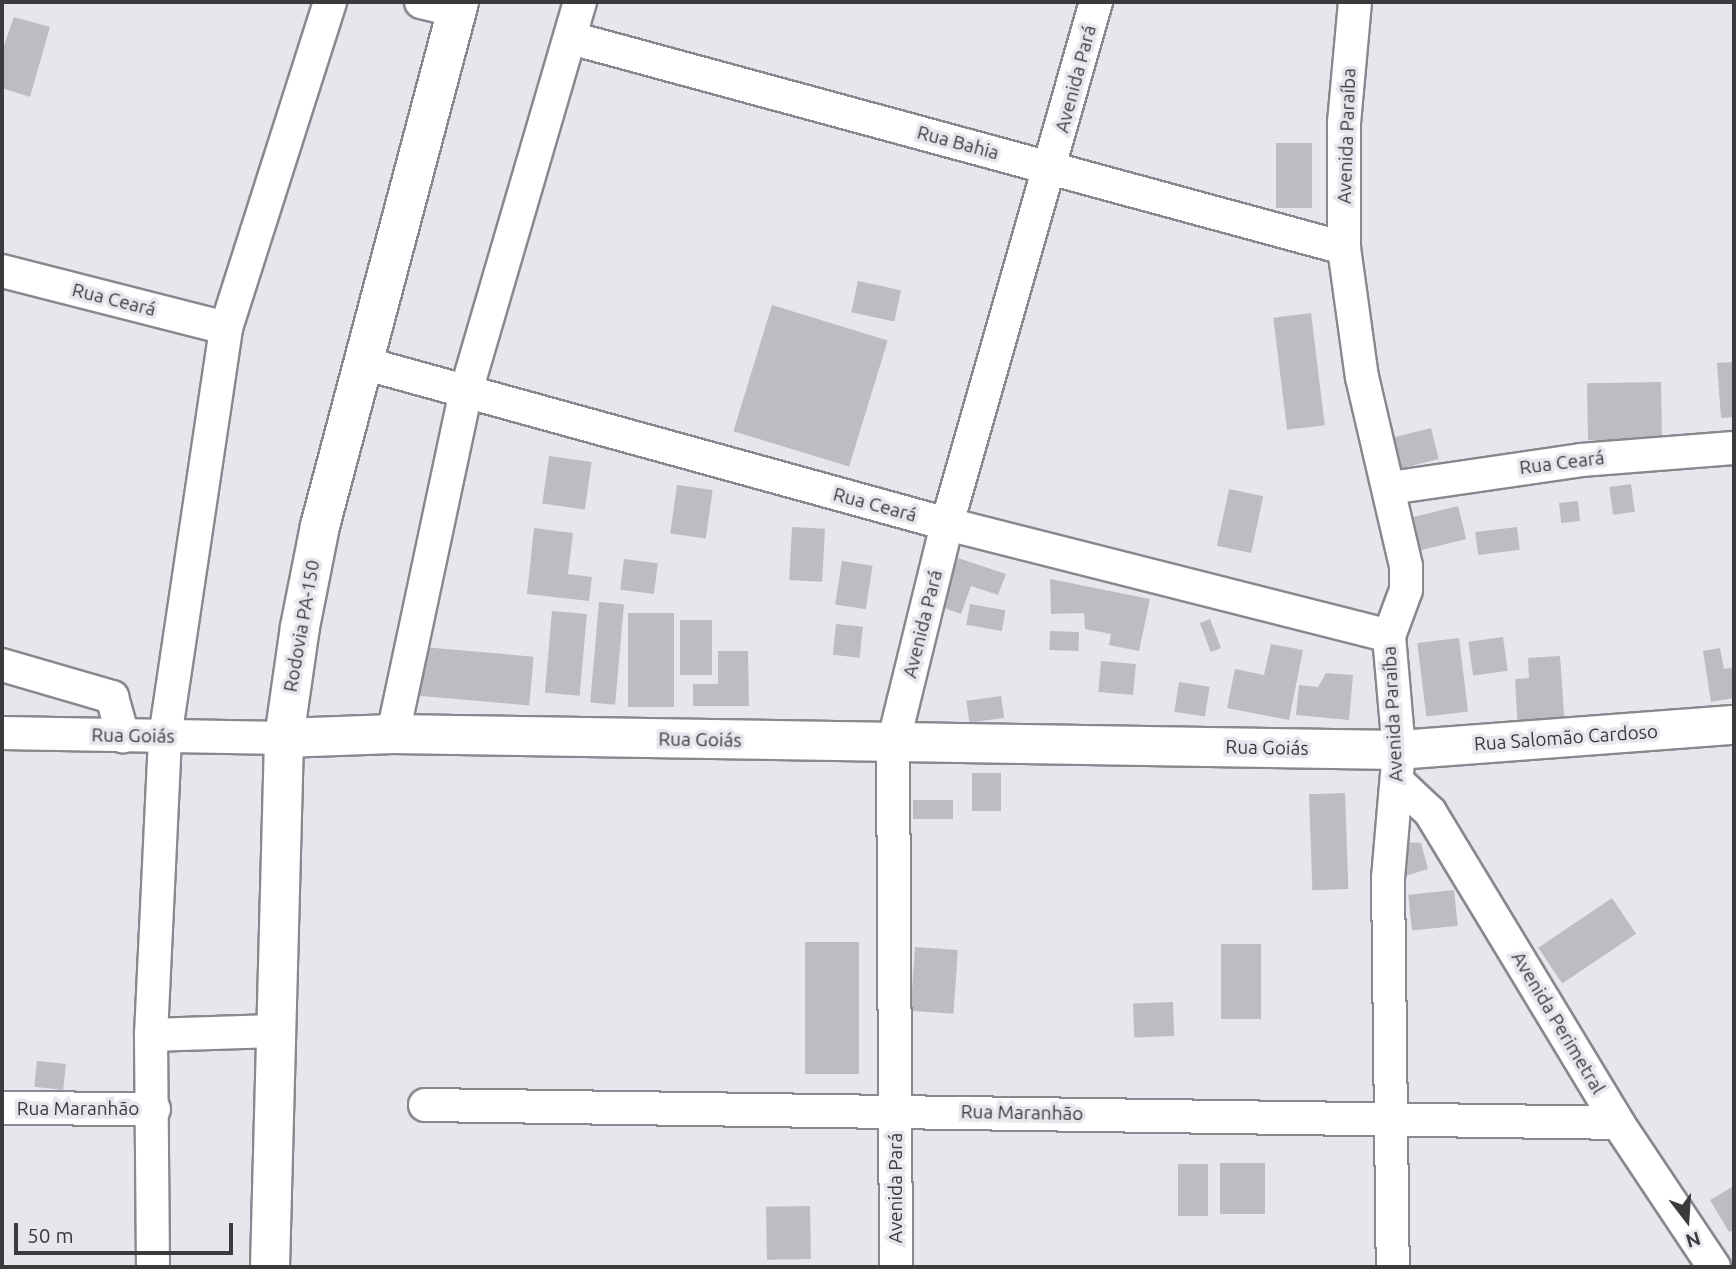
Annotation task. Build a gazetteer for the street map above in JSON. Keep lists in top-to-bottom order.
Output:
{
  "streets": {
    "main road": ["Rodovia PA-150", "Rua Goiás", "Rua Salomão Cardoso"],
    "street": [
      "Avenida Pará",
      "Avenida Paraíba",
      "Rua Bahia",
      "Rua Ceará",
      "Avenida Perimetral",
      "Rua Maranhão"
    ]
  },
  "crossings": [
    ["Avenida Pará", "Rua Bahia"],
    ["Avenida Pará", "Rua Ceará"],
    ["Avenida Pará", "Rua Goiás"],
    ["Avenida Pará", "Rua Maranhão"],
    ["Avenida Paraíba", "Rua Bahia"],
    ["Avenida Paraíba", "Rua Ceará"],
    ["Avenida Paraíba", "Rua Goiás"],
    ["Avenida Paraíba", "Rua Salomão Cardoso"],
    ["Avenida Paraíba", "Avenida Perimetral"],
    ["Avenida Paraíba", "Rua Maranhão"],
    ["Rua Ceará", "Rodovia PA-150"],
    ["Rodovia PA-150", "Rua Goiás"],
    ["Rua Goiás", "Rua Salomão Cardoso"],
    ["Rua Goiás", "Avenida Perimetral"],
    ["Rua Salomão Cardoso", "Avenida Perimetral"],
    ["Avenida Perimetral", "Rua Maranhão"]
  ],
  "scale_bar": "50 m",
  "north": "bottom"
}
